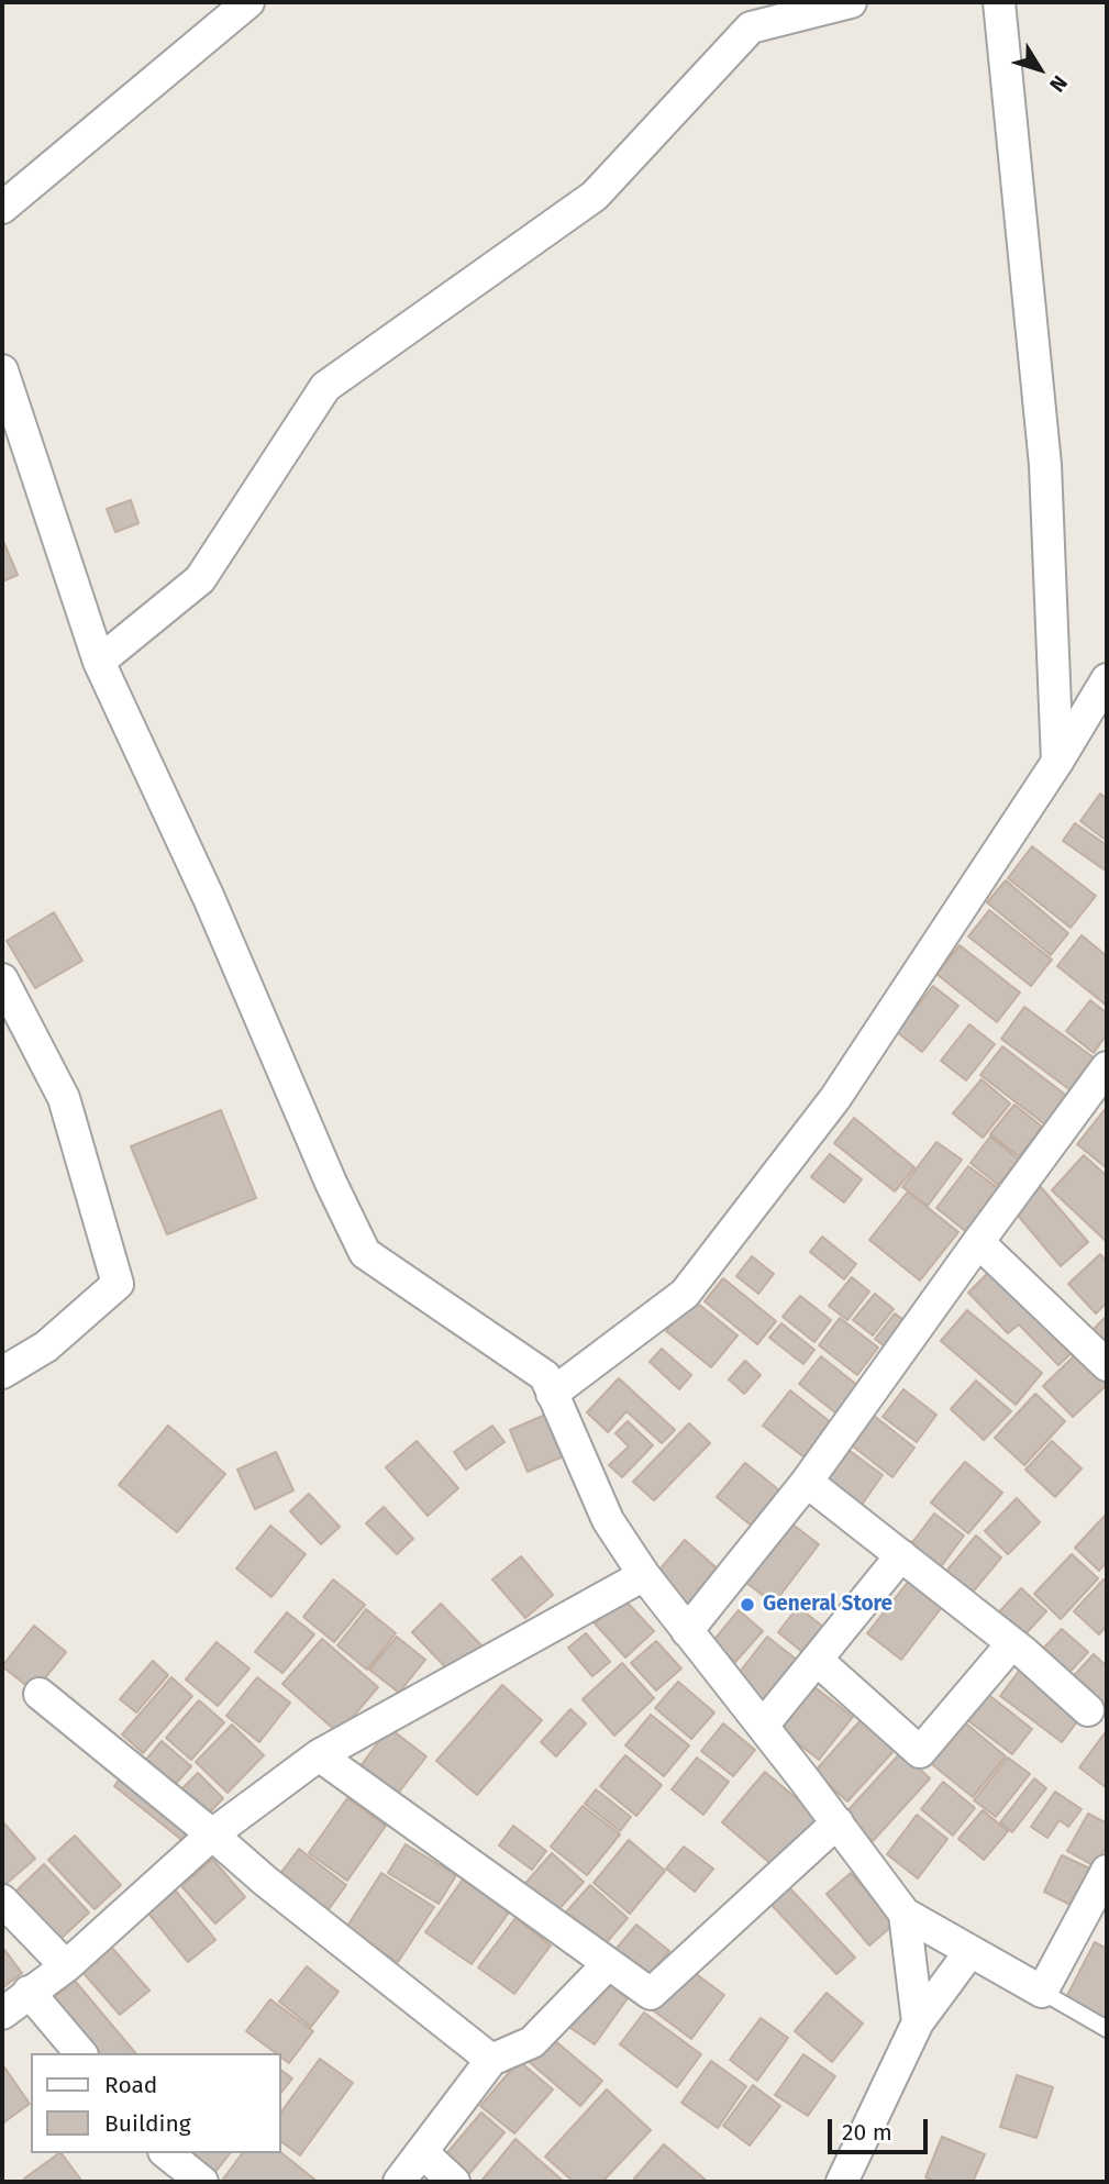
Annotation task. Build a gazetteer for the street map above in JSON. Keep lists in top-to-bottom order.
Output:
{
  "places": ["General Store"],
  "legend": ["Road", "Building"],
  "scale_bar": "20 m",
  "north": "bottom right"
}
